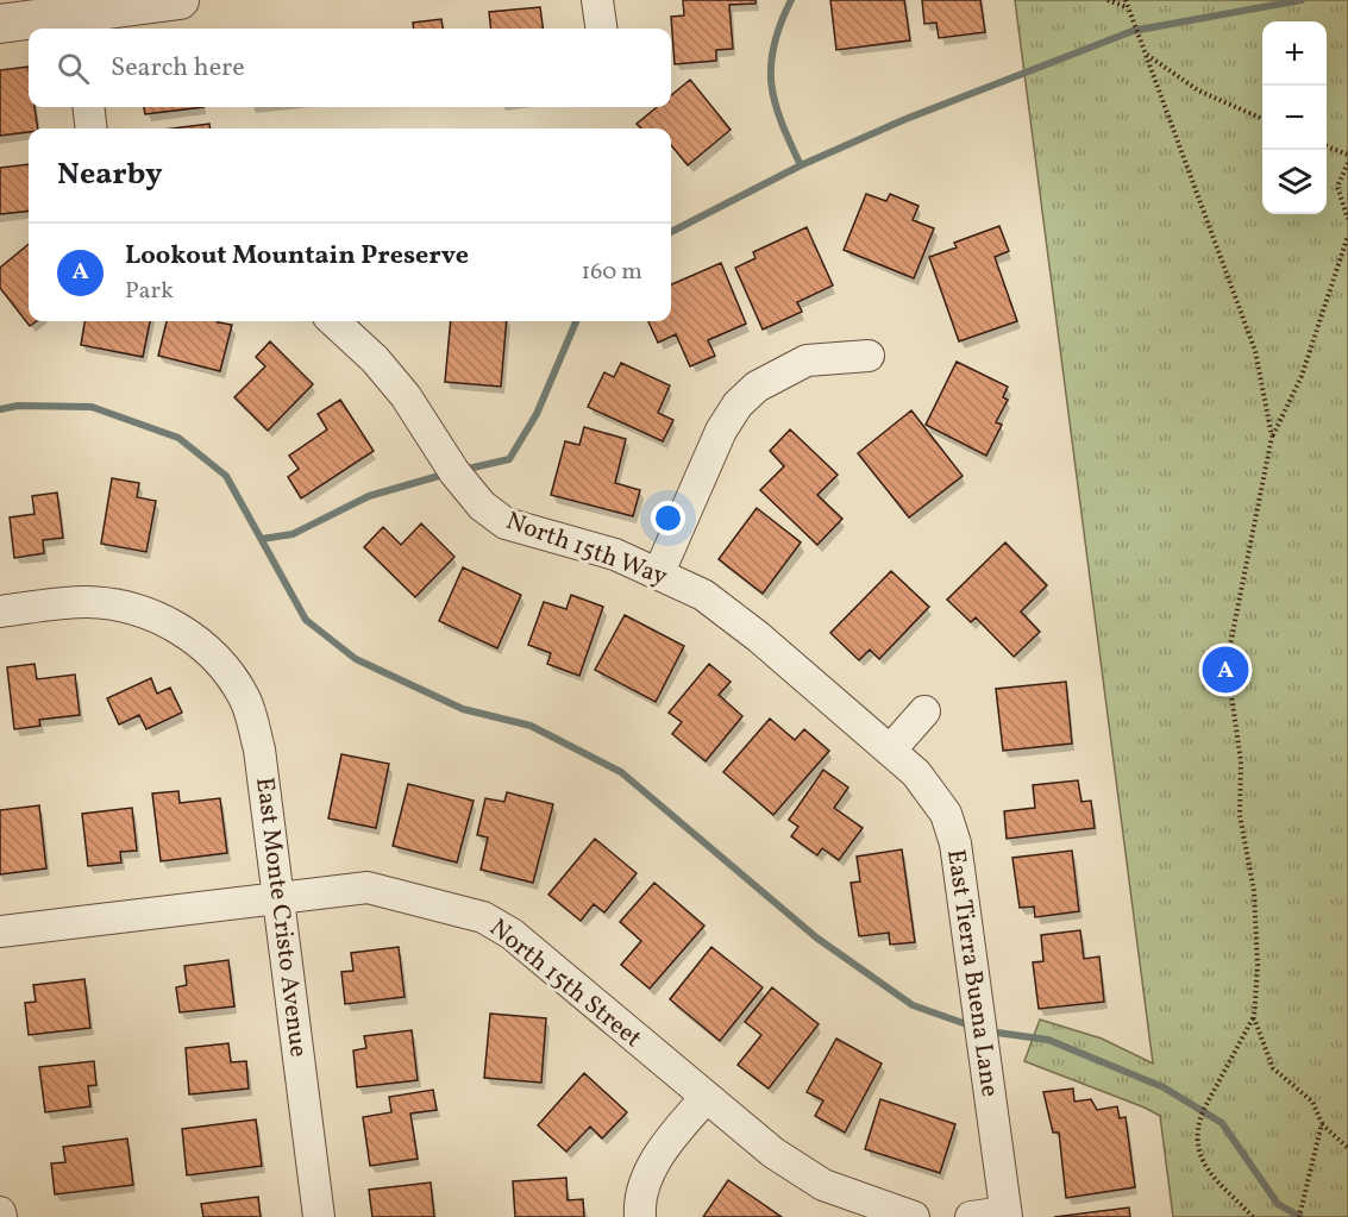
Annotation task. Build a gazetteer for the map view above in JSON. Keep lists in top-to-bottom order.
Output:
{
  "streets": {
    "street": [
      "North 15th Way",
      "East Monte Cristo Avenue",
      "East Tierra Buena Lane",
      "North 15th Street"
    ]
  },
  "crossings": [
    ["North 15th Way", "East Tierra Buena Lane"],
    ["East Monte Cristo Avenue", "North 15th Street"]
  ],
  "page": {
    "map_buttons": ["+", "−"],
    "search": "Search here",
    "heading": "Nearby",
    "list": [
      {
        "mark": "A",
        "name": "Lookout Mountain Preserve",
        "note": "Park",
        "value": "160 m"
      }
    ],
    "pins": "A"
  }
}
